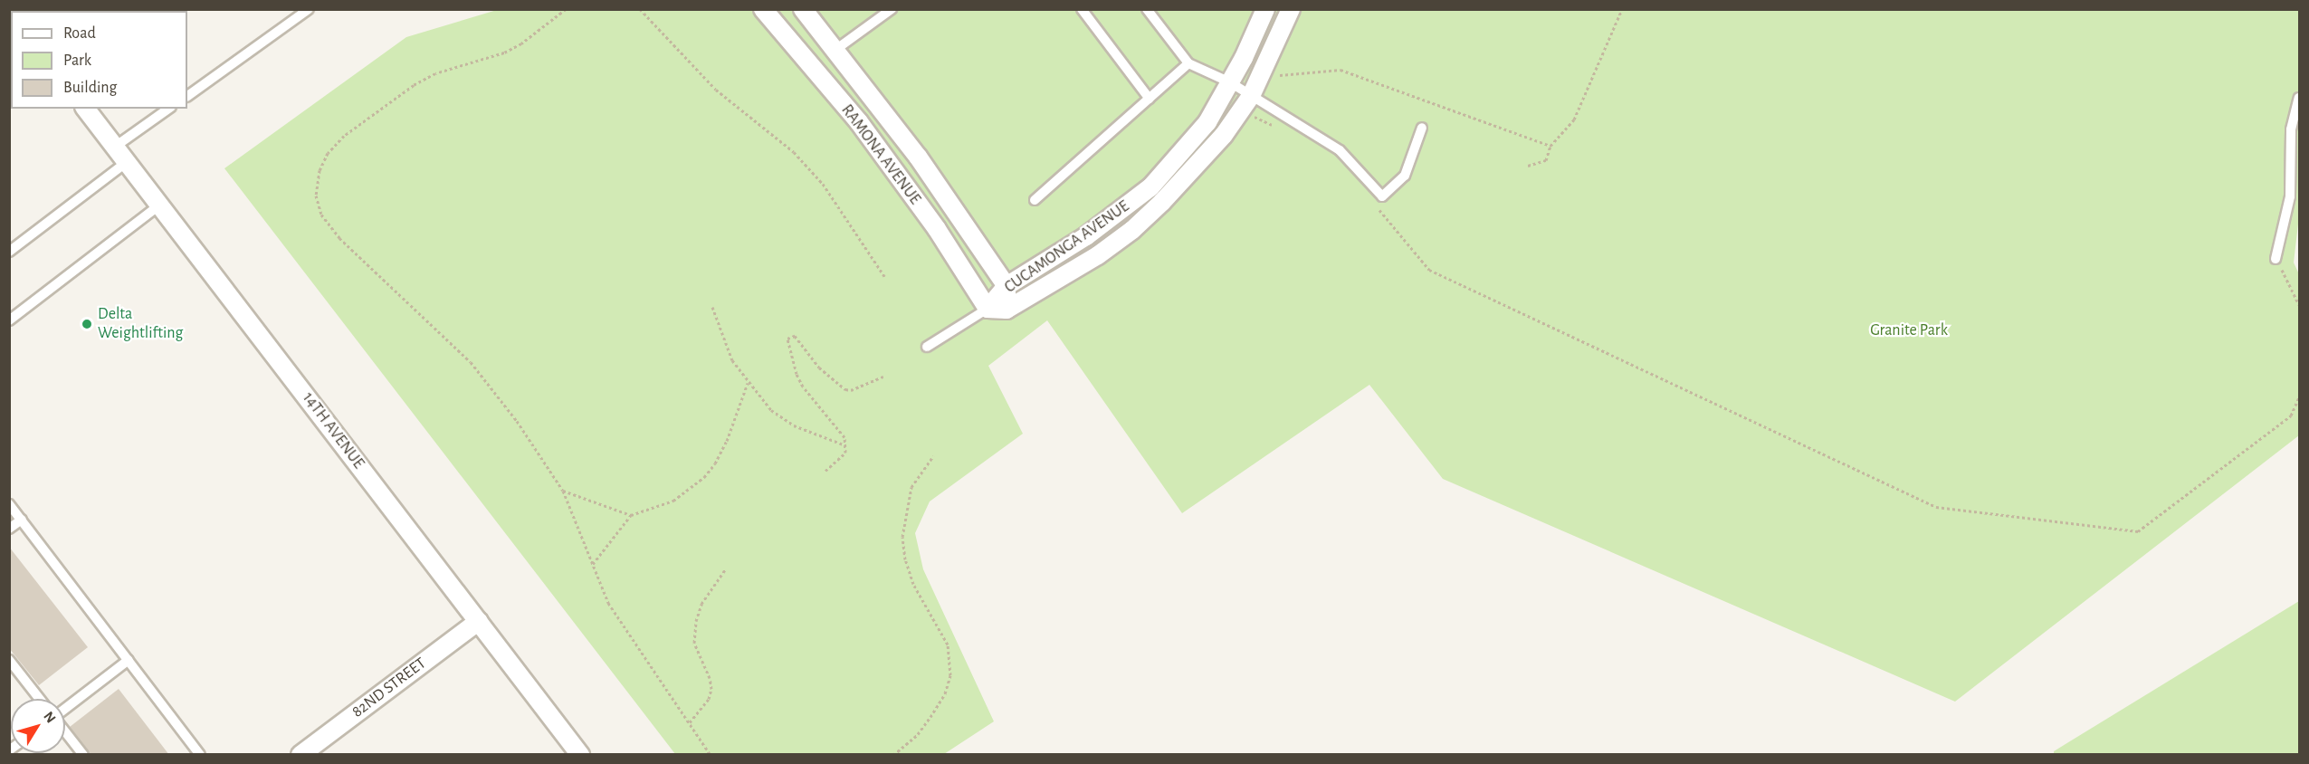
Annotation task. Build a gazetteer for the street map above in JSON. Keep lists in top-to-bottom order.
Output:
{
  "streets": {
    "street": [
      "RAMONA AVENUE",
      "CUCAMONGA AVENUE",
      "14TH AVENUE",
      "82ND STREET"
    ]
  },
  "crossings": [
    ["RAMONA AVENUE", "CUCAMONGA AVENUE"],
    ["14TH AVENUE", "82ND STREET"]
  ],
  "parks": ["Granite Park"],
  "places": ["Delta Weightlifting"],
  "legend": ["Road", "Park", "Building"],
  "north": "top right"
}
